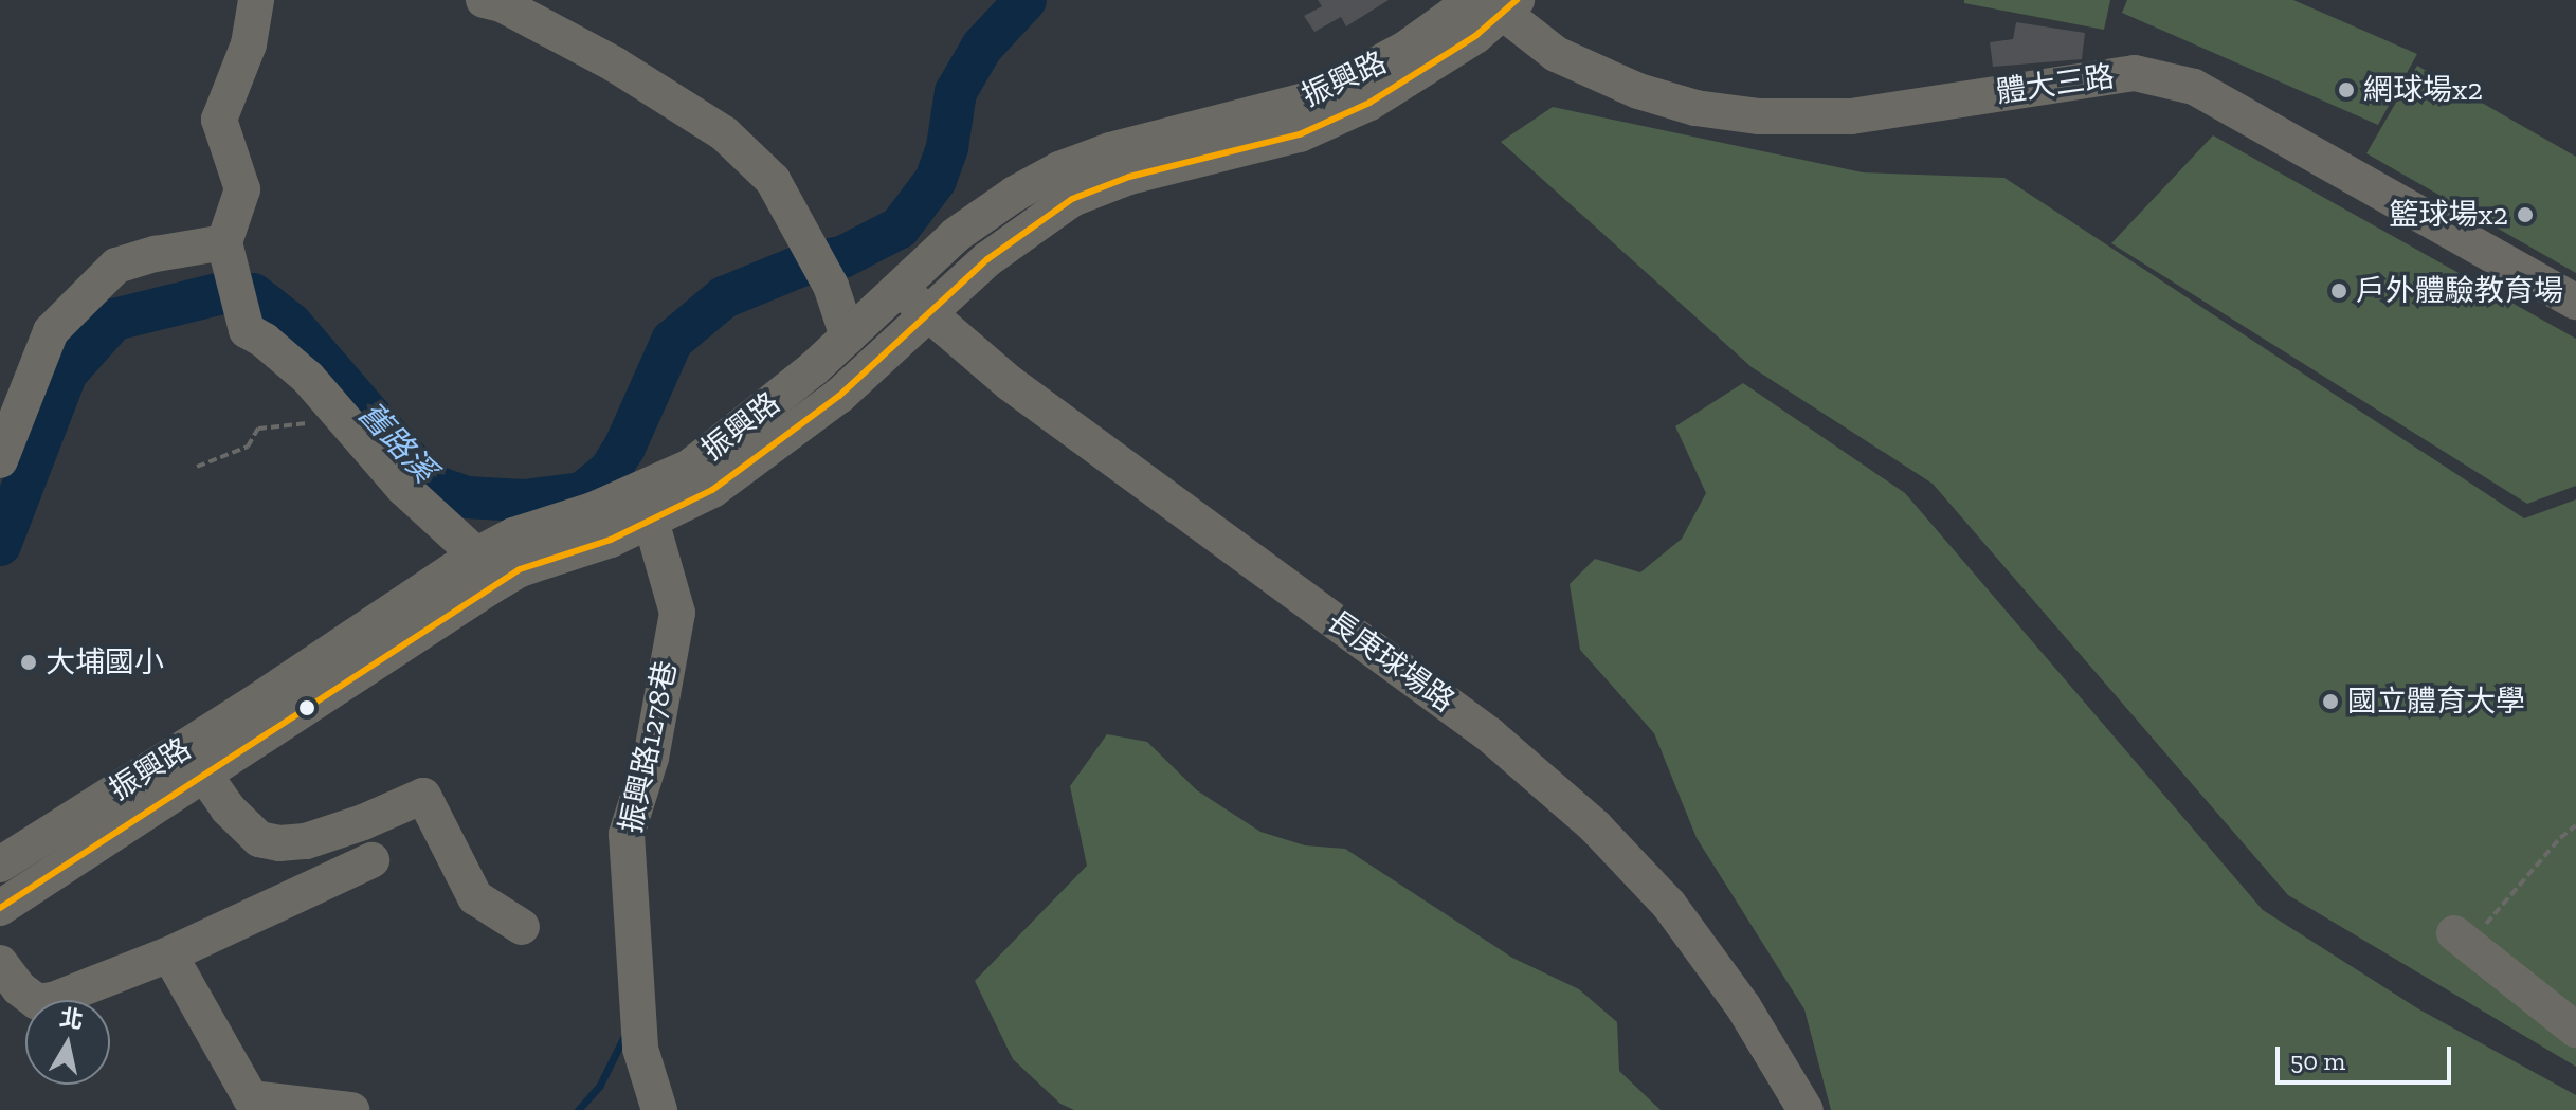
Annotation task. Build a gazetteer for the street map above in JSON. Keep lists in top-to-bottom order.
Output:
{
  "streets": {
    "street": [
      "振興路",
      "體大三路",
      "長庚球場路",
      "振興路1278巷"
    ]
  },
  "crossings": [
    ["振興路", "體大三路"],
    ["振興路", "長庚球場路"],
    ["振興路", "振興路1278巷"]
  ],
  "water": ["舊路溪"],
  "places": [
    "網球場x2",
    "籃球場x2",
    "戶外體驗教育場",
    "大埔國小",
    "國立體育大學"
  ],
  "scale_bar": "50 m",
  "north": "top"
}
